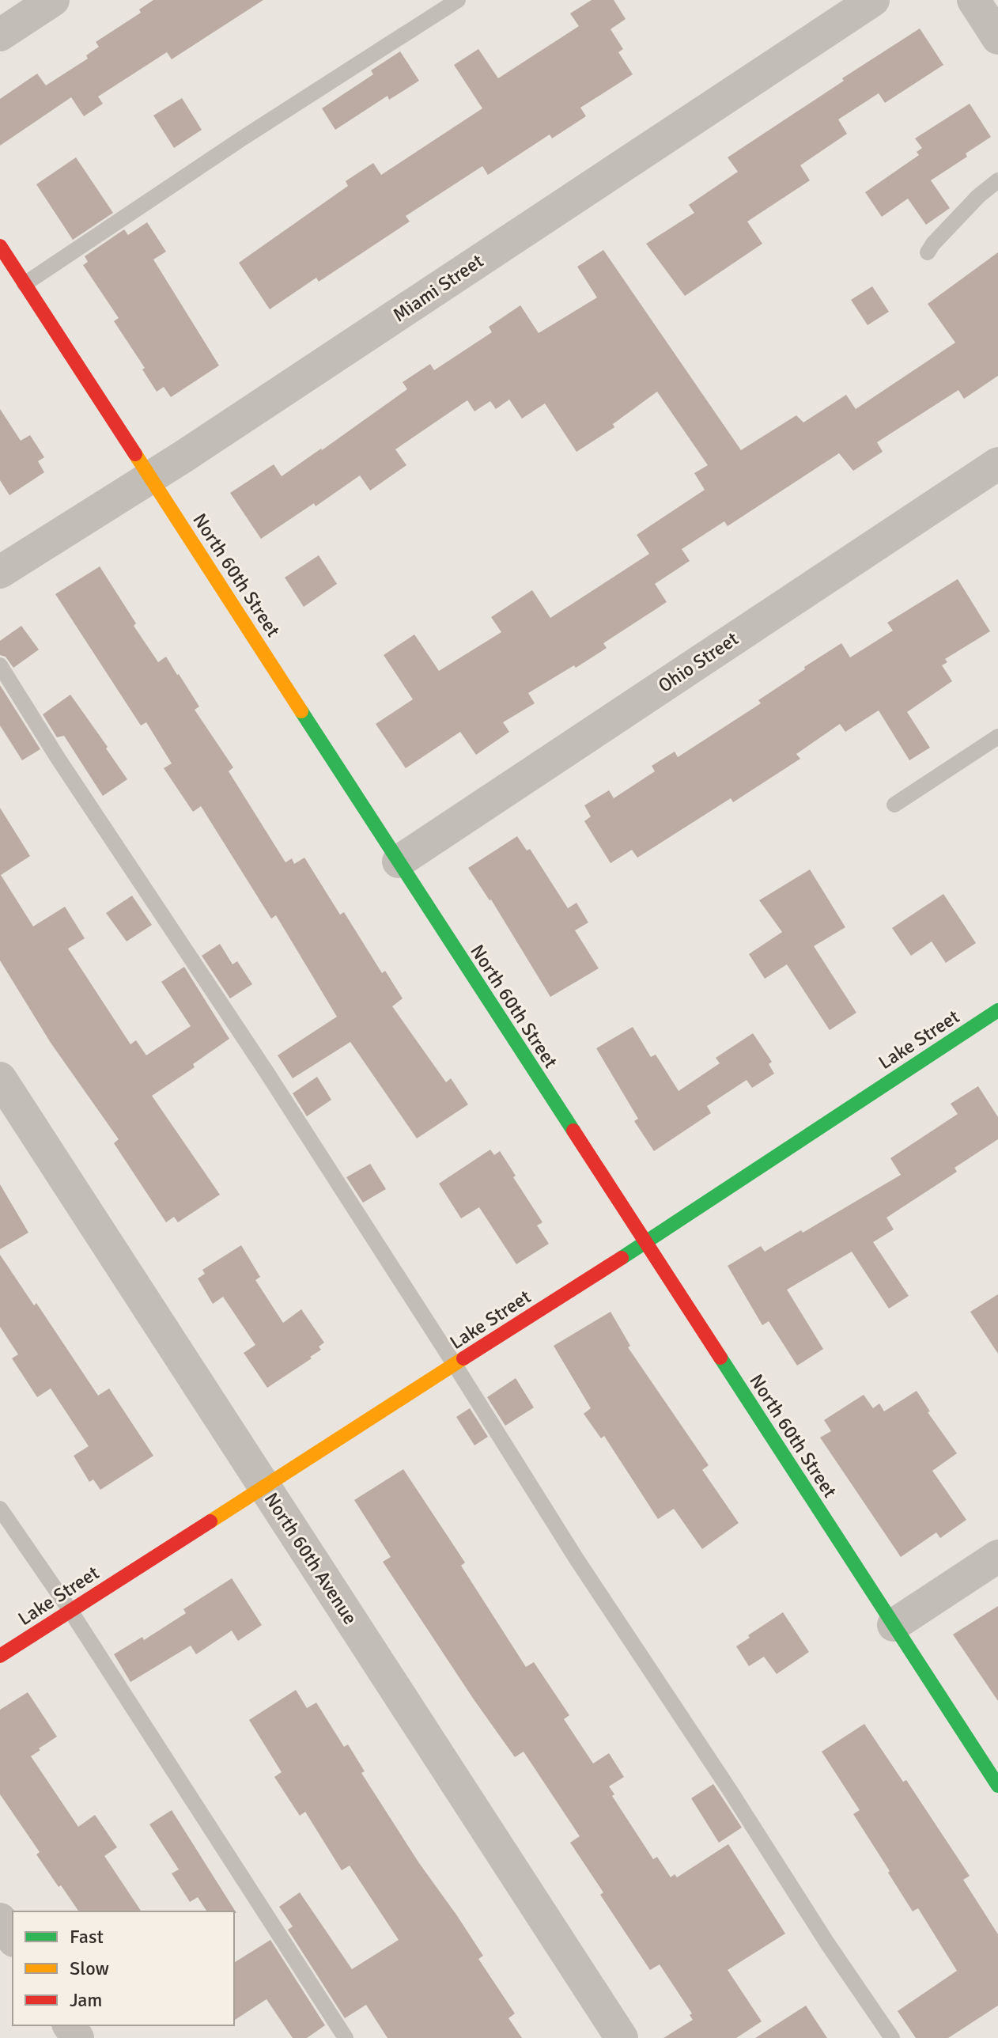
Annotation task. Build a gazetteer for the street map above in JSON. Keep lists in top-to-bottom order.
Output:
{
  "streets": {
    "street": [
      "Miami Street",
      "North 60th Street",
      "Ohio Street",
      "Lake Street",
      "North 60th Avenue"
    ]
  },
  "crossings": [
    ["Miami Street", "North 60th Street"],
    ["North 60th Street", "Ohio Street"],
    ["North 60th Street", "Lake Street"],
    ["Lake Street", "North 60th Avenue"]
  ],
  "legend": ["Fast", "Slow", "Jam"]
}
